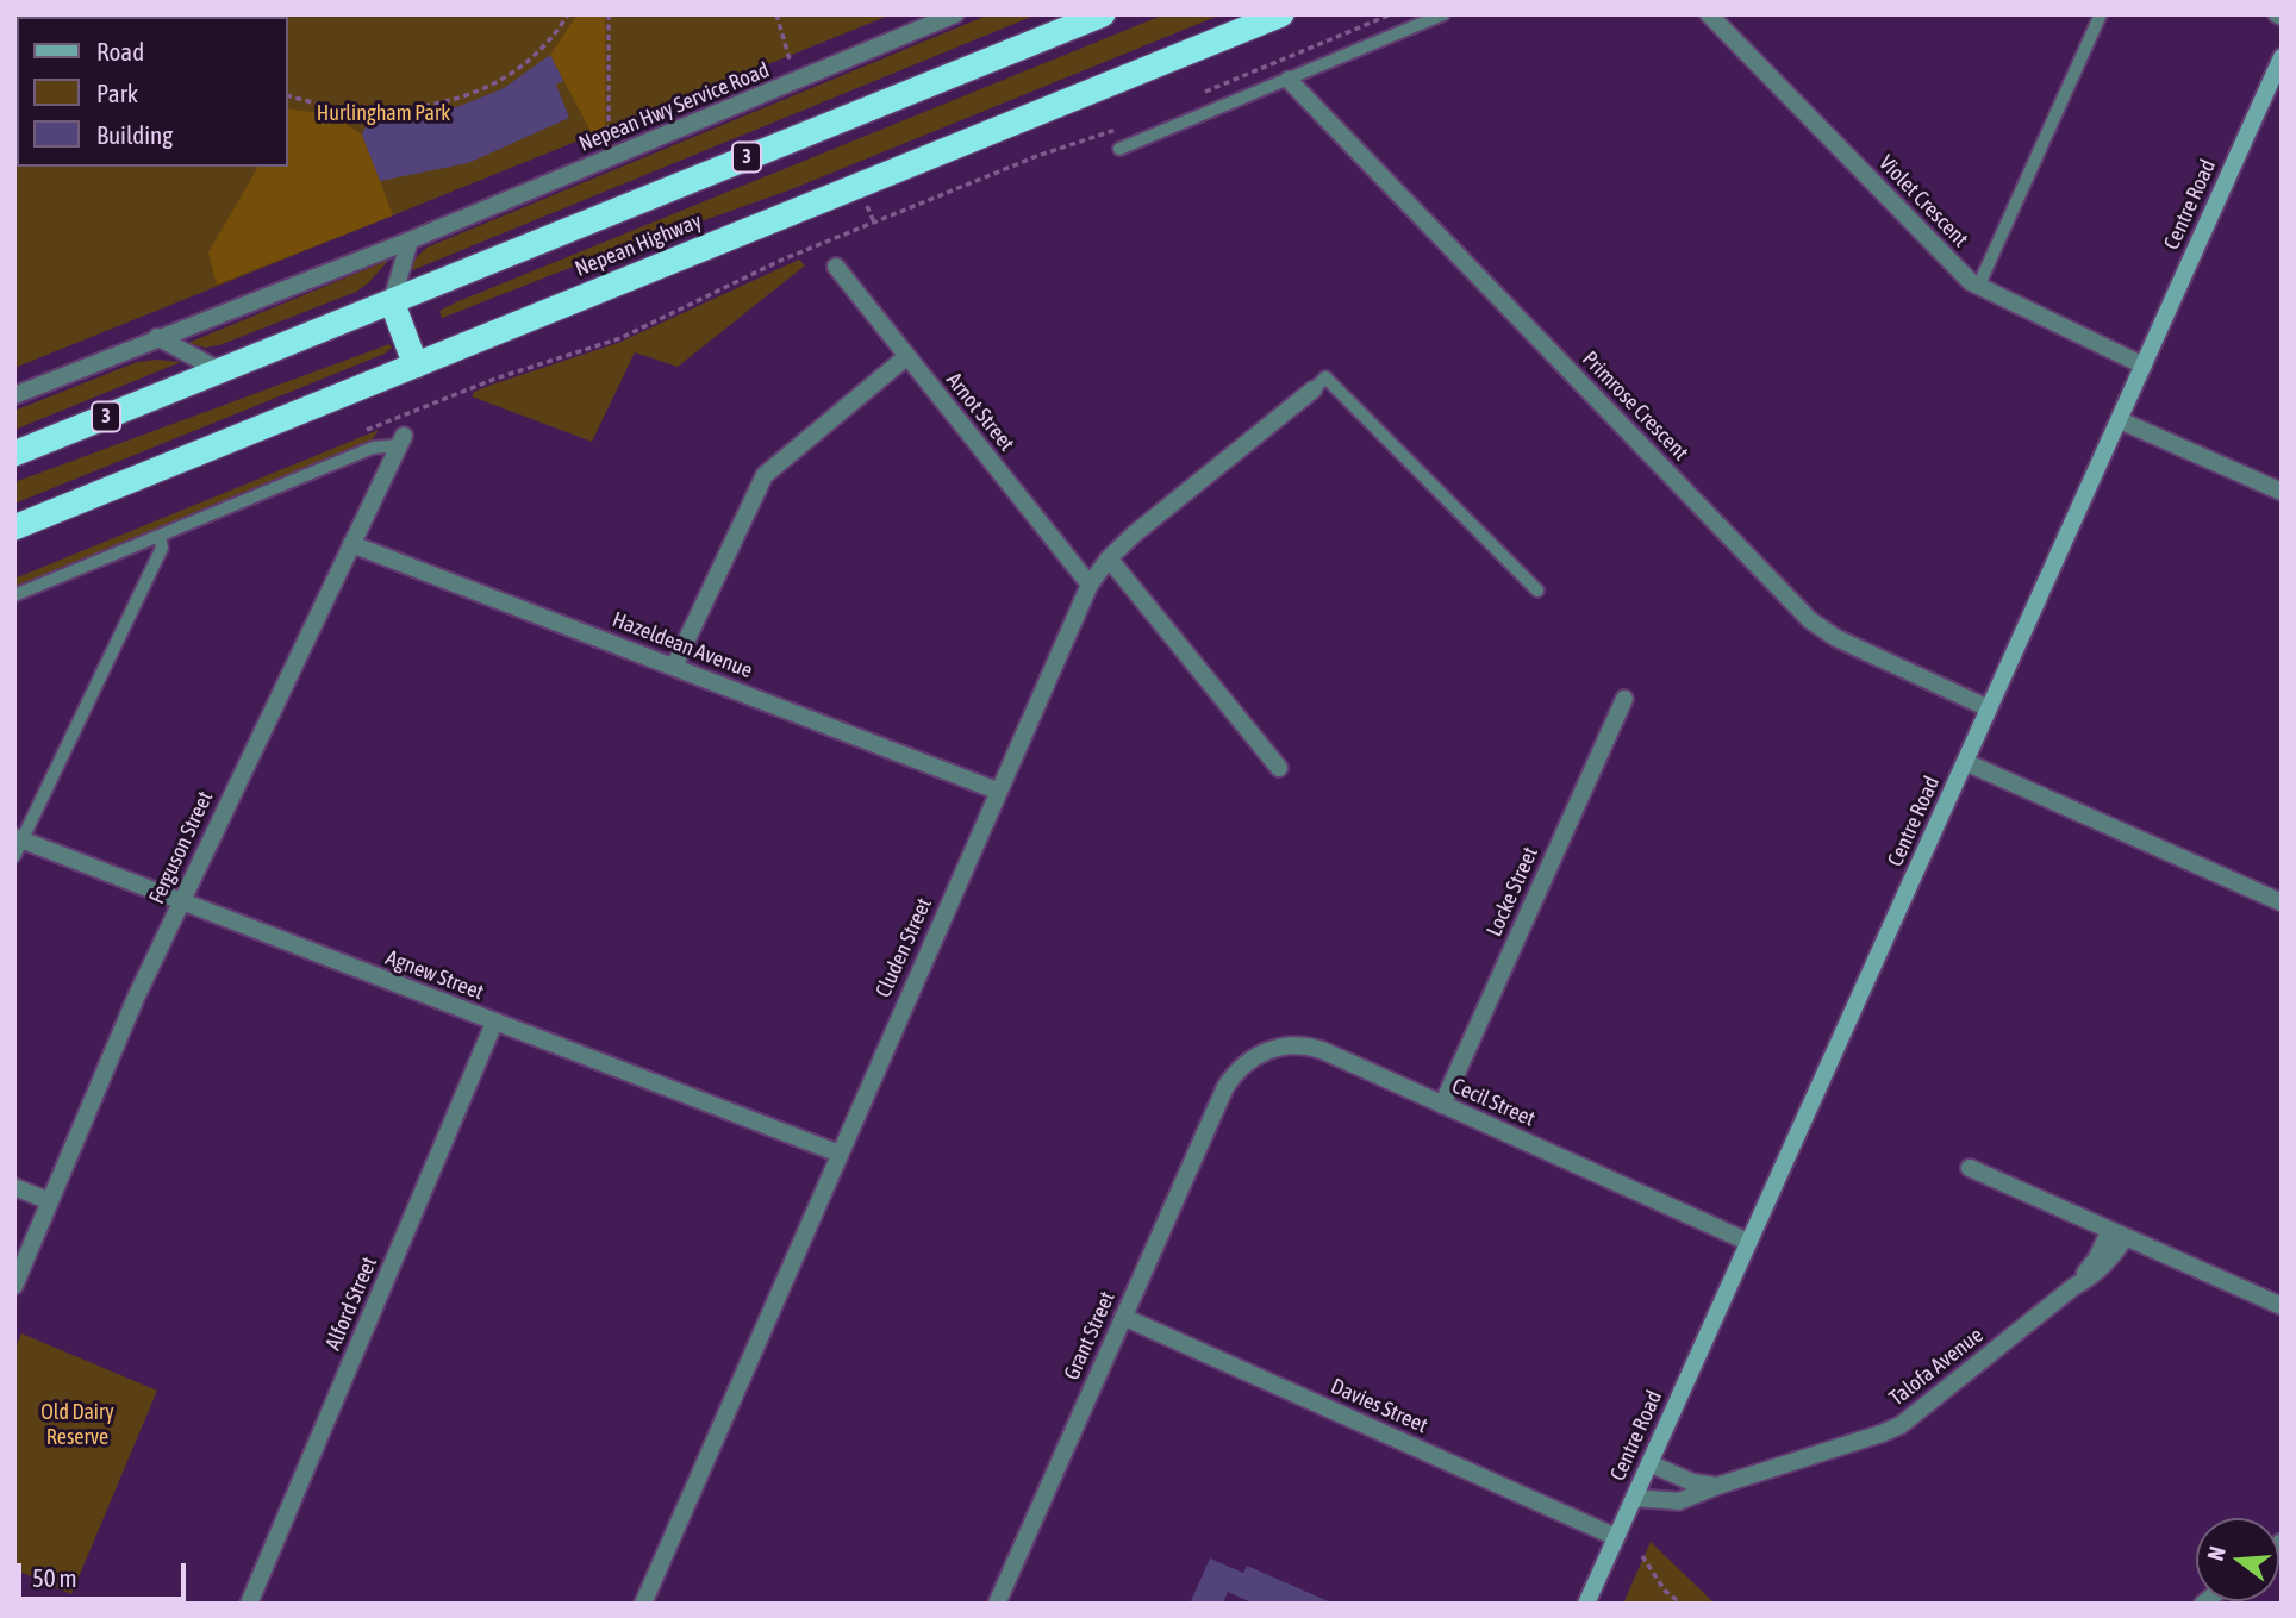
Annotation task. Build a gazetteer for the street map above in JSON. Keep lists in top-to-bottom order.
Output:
{
  "streets": {
    "highway": ["3", "Nepean Highway"],
    "main road": ["Centre Road"],
    "street": [
      "Nepean Hwy Service Road",
      "Violet Crescent",
      "Primrose Crescent",
      "Arnot Street",
      "Hazeldean Avenue",
      "Ferguson Street",
      "Locke Street",
      "Cluden Street",
      "Agnew Street",
      "Cecil Street",
      "Alford Street",
      "Grant Street",
      "Talofa Avenue",
      "Davies Street"
    ]
  },
  "crossings": [
    ["Violet Crescent", "Centre Road"],
    ["Centre Road", "Primrose Crescent"],
    ["Centre Road", "Cecil Street"],
    ["Centre Road", "Talofa Avenue"],
    ["Centre Road", "Davies Street"],
    ["Arnot Street", "Cluden Street"],
    ["Hazeldean Avenue", "Ferguson Street"],
    ["Hazeldean Avenue", "Cluden Street"],
    ["Ferguson Street", "Agnew Street"],
    ["Locke Street", "Cecil Street"],
    ["Cluden Street", "Agnew Street"],
    ["Agnew Street", "Alford Street"],
    ["Cecil Street", "Grant Street"],
    ["Grant Street", "Davies Street"]
  ],
  "parks": ["Hurlingham Park", "Old Dairy Reserve"],
  "legend": ["Road", "Park", "Building"],
  "scale_bar": "50 m",
  "north": "left"
}
